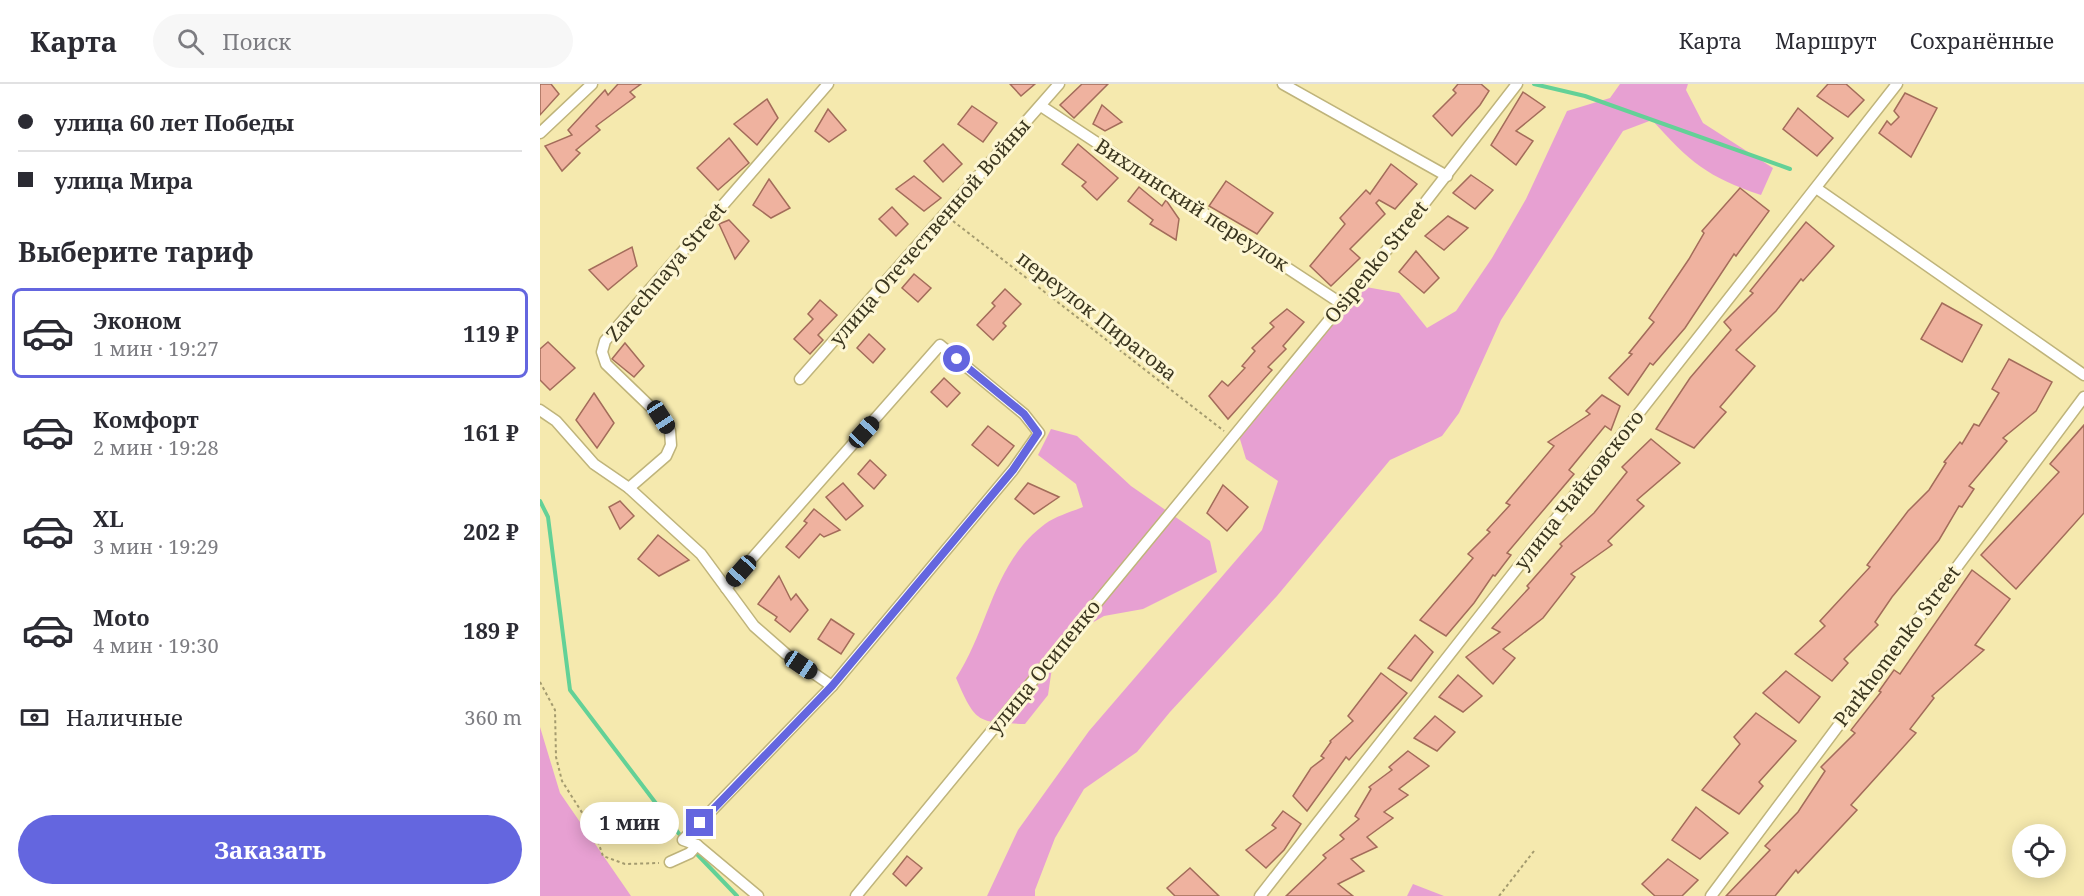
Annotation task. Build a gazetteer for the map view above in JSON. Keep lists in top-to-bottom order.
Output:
{
  "streets": {
    "street": [
      "Вихлинский переулок",
      "улица Отечественной Войны",
      "Osipenko Street",
      "Zarechnaya Street",
      "улица Чайковского",
      "Parkhomenko Street",
      "улица Осипенко"
    ],
    "path": ["переулок Пирагова"]
  },
  "crossings": [
    ["Вихлинский переулок", "улица Отечественной Войны"],
    ["Вихлинский переулок", "Osipenko Street"],
    ["улица Отечественной Войны", "переулок Пирагова"],
    ["Osipenko Street", "переулок Пирагова"],
    ["Osipenko Street", "улица Осипенко"],
    ["переулок Пирагова", "улица Осипенко"]
  ],
  "page": {
    "header": "Карта",
    "search": "Поиск",
    "nav": ["Карта", "Маршрут", "Сохранённые"],
    "banner": ["улица 60 лет Победы", "улица Мира"],
    "heading": "Выберите тариф",
    "list": [
      {
        "name": "Эконом",
        "note": "1 мин · 19:27",
        "value": "119 ₽"
      },
      {
        "name": "Комфорт",
        "note": "2 мин · 19:28",
        "value": "161 ₽"
      },
      {
        "name": "XL",
        "note": "3 мин · 19:29",
        "value": "202 ₽"
      },
      {
        "name": "Moto",
        "note": "4 мин · 19:30",
        "value": "189 ₽"
      }
    ],
    "pay": ["Наличные", "360 m"],
    "bubble": "1 мин",
    "buttons": "Заказать"
  }
}
